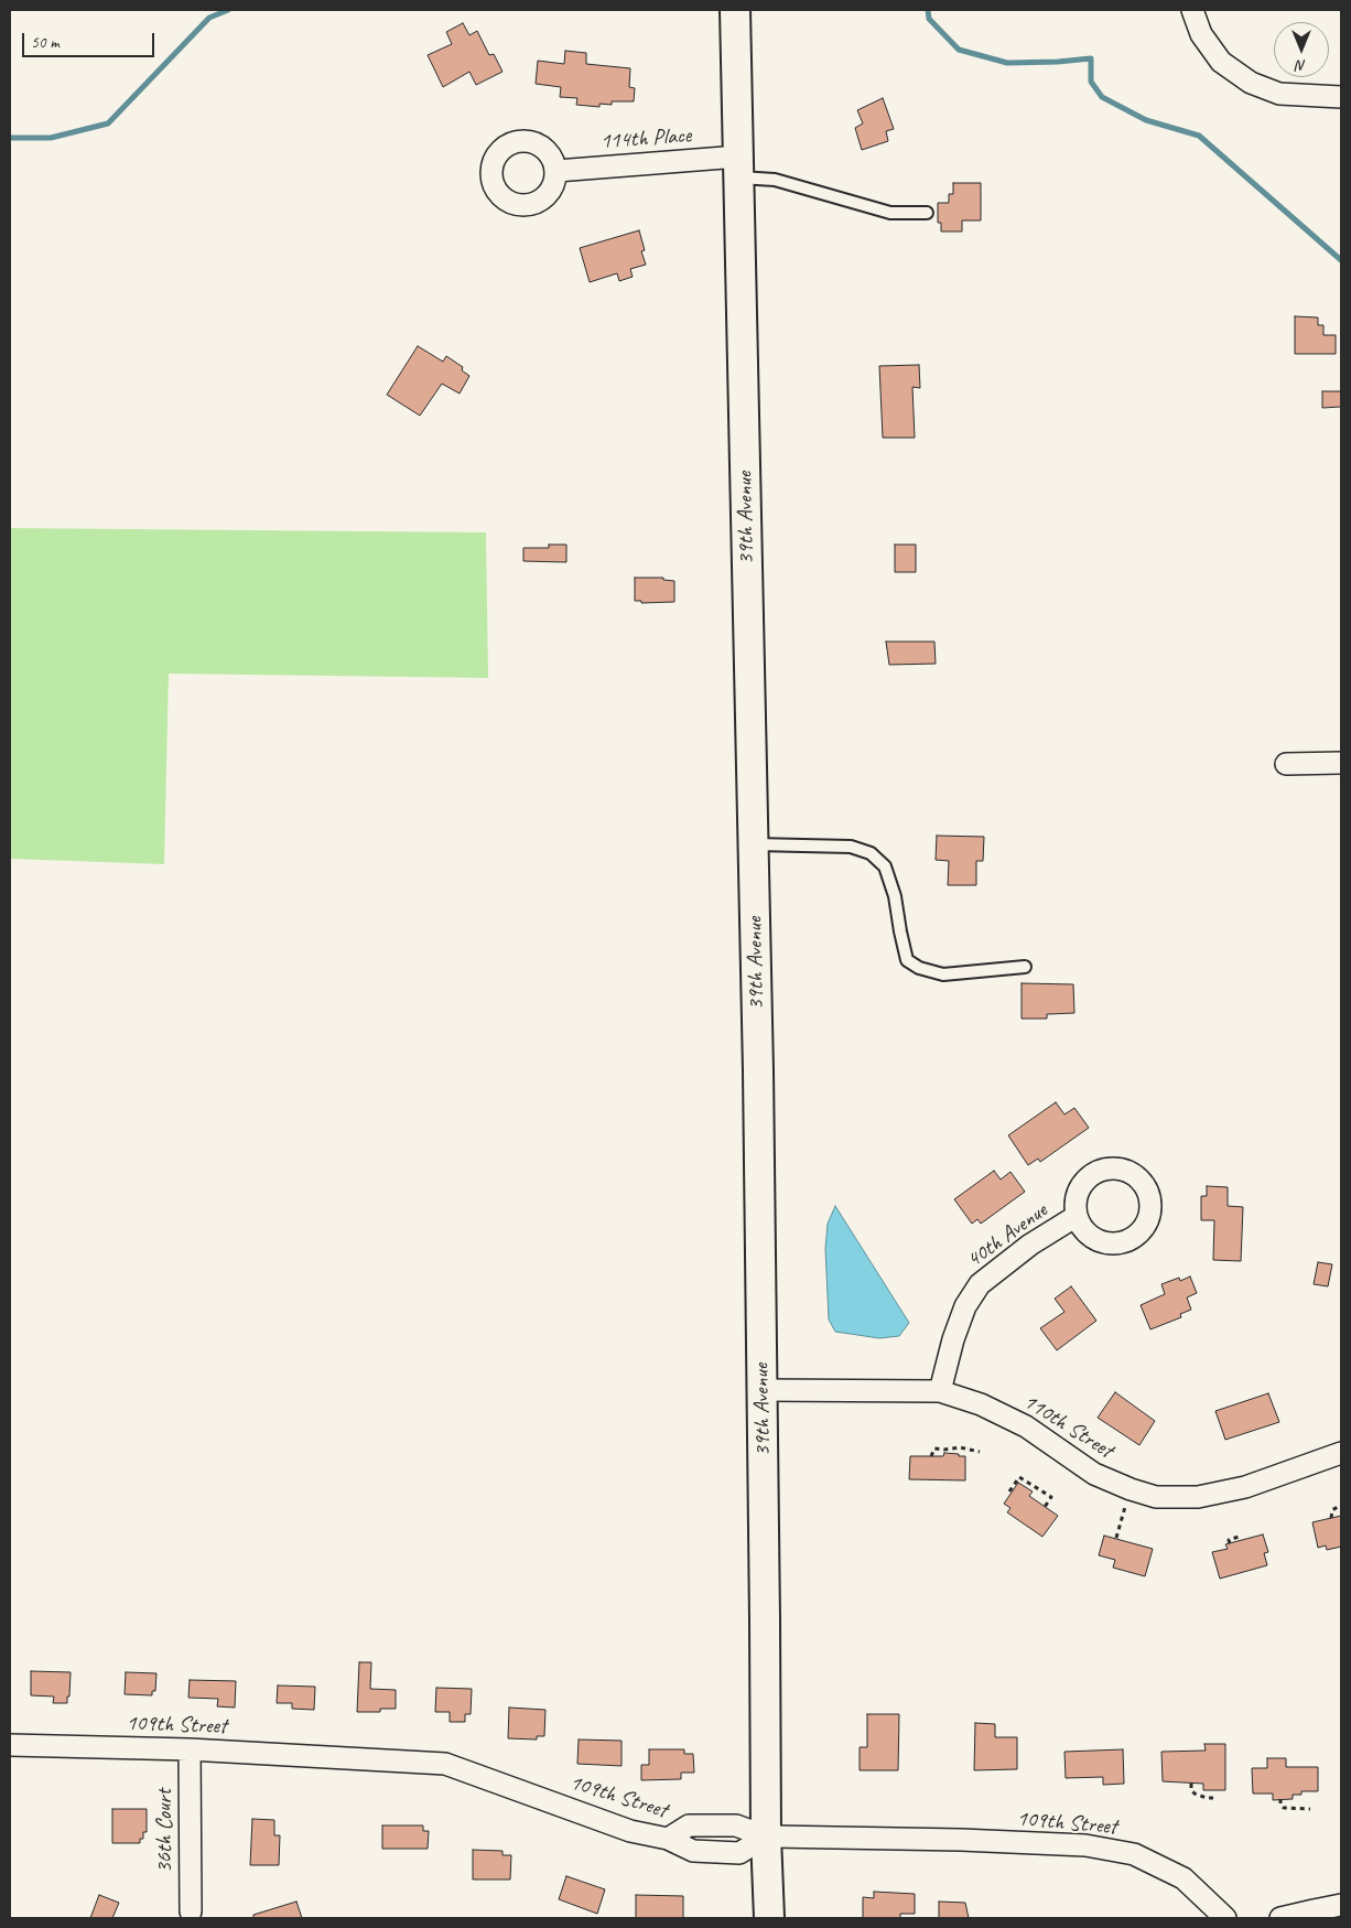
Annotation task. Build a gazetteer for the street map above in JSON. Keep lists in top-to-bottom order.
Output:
{
  "streets": {
    "main road": ["39th Avenue"],
    "street": [
      "114th Place",
      "40th Avenue",
      "110th Street",
      "109th Street",
      "36th Court"
    ]
  },
  "crossings": [
    ["114th Place", "39th Avenue"],
    ["39th Avenue", "110th Street"],
    ["39th Avenue", "109th Street"],
    ["40th Avenue", "110th Street"],
    ["109th Street", "36th Court"]
  ],
  "scale_bar": "50 m",
  "north": "bottom"
}
